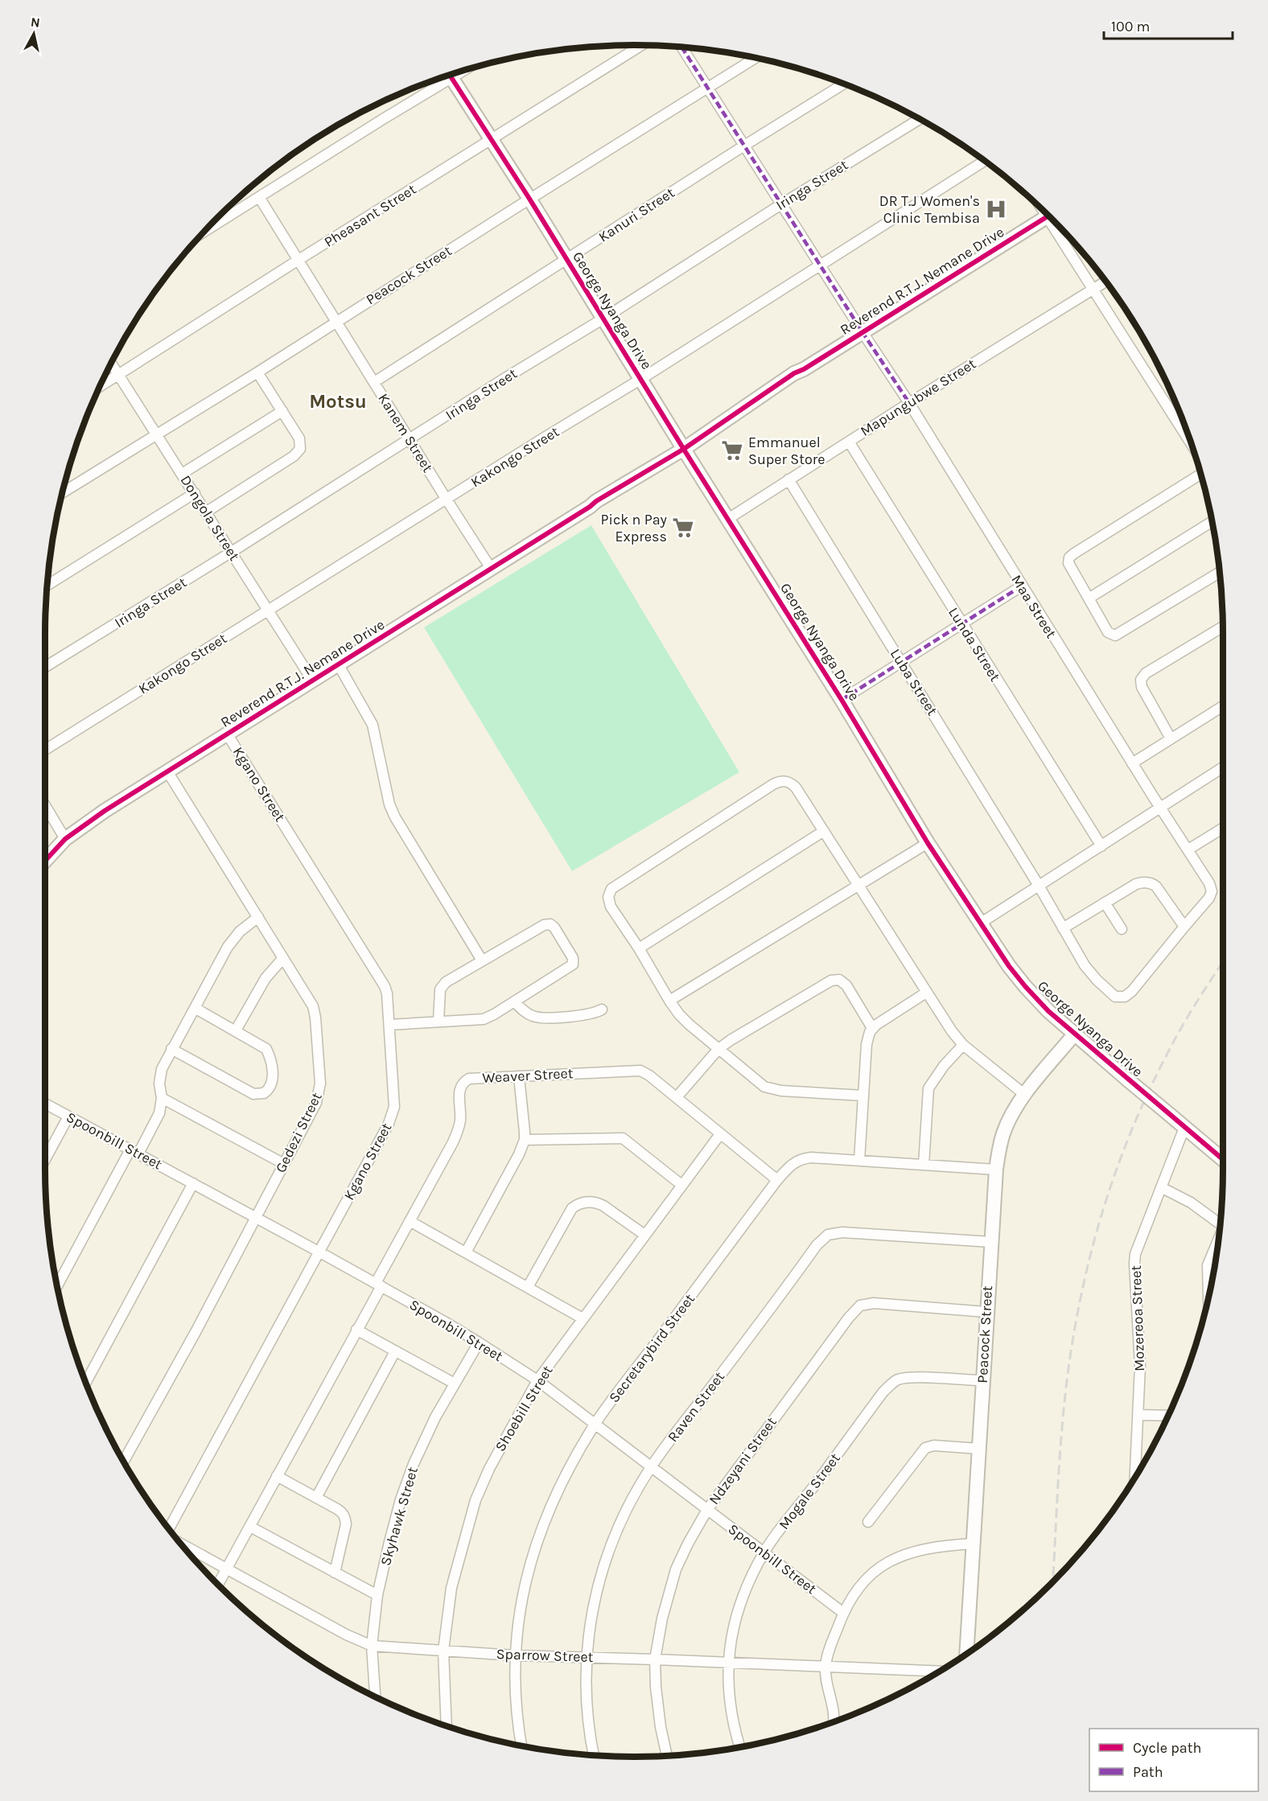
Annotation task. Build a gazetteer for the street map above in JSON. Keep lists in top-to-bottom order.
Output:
{
  "streets": {
    "street": [
      "Iringa Street",
      "Kanuri Street",
      "Pheasant Street",
      "Peacock Street",
      "Reverend R.T.J. Nemane Drive",
      "George Nyanga Drive",
      "Mapungubwe Street",
      "Kanem Street",
      "Kakongo Street",
      "Dongola Street",
      "Maa Street",
      "Lunda Street",
      "Luba Street",
      "Kgano Street",
      "Weaver Street",
      "Gedezi Street",
      "Spoonbill Street",
      "Mozereoa Street",
      "Secretarybird Street",
      "Raven Street",
      "Shoebill Street",
      "Ndzeyani Street",
      "Mogale Street",
      "Skyhawk Street",
      "Sparrow Street"
    ]
  },
  "crossings": [
    ["Iringa Street", "George Nyanga Drive"],
    ["Iringa Street", "Kanem Street"],
    ["Iringa Street", "Dongola Street"],
    ["Iringa Street", "Maa Street"],
    ["Kanuri Street", "George Nyanga Drive"],
    ["Kanuri Street", "Kanem Street"],
    ["Kanuri Street", "Maa Street"],
    ["Pheasant Street", "George Nyanga Drive"],
    ["Pheasant Street", "Kanem Street"],
    ["Pheasant Street", "Dongola Street"],
    ["Peacock Street", "George Nyanga Drive"],
    ["Peacock Street", "Kanem Street"],
    ["Peacock Street", "Dongola Street"],
    ["Peacock Street", "Maa Street"],
    ["Peacock Street", "Secretarybird Street"],
    ["Peacock Street", "Raven Street"],
    ["Peacock Street", "Ndzeyani Street"],
    ["Peacock Street", "Mogale Street"],
    ["Reverend R.T.J. Nemane Drive", "George Nyanga Drive"],
    ["Reverend R.T.J. Nemane Drive", "Kanem Street"],
    ["Reverend R.T.J. Nemane Drive", "Dongola Street"],
    ["Reverend R.T.J. Nemane Drive", "Maa Street"],
    ["Reverend R.T.J. Nemane Drive", "Kgano Street"],
    ["Reverend R.T.J. Nemane Drive", "Gedezi Street"],
    ["George Nyanga Drive", "Mapungubwe Street"],
    ["George Nyanga Drive", "Kakongo Street"],
    ["George Nyanga Drive", "Mozereoa Street"],
    ["Mapungubwe Street", "Maa Street"],
    ["Mapungubwe Street", "Lunda Street"],
    ["Mapungubwe Street", "Luba Street"],
    ["Kanem Street", "Kakongo Street"],
    ["Kakongo Street", "Dongola Street"],
    ["Kakongo Street", "Maa Street"],
    ["Maa Street", "Luba Street"],
    ["Kgano Street", "Spoonbill Street"],
    ["Weaver Street", "Spoonbill Street"],
    ["Weaver Street", "Secretarybird Street"],
    ["Weaver Street", "Shoebill Street"],
    ["Weaver Street", "Sparrow Street"],
    ["Gedezi Street", "Spoonbill Street"],
    ["Spoonbill Street", "Secretarybird Street"],
    ["Spoonbill Street", "Raven Street"],
    ["Spoonbill Street", "Shoebill Street"],
    ["Spoonbill Street", "Ndzeyani Street"],
    ["Spoonbill Street", "Mogale Street"],
    ["Spoonbill Street", "Skyhawk Street"],
    ["Secretarybird Street", "Sparrow Street"],
    ["Raven Street", "Sparrow Street"],
    ["Shoebill Street", "Sparrow Street"],
    ["Ndzeyani Street", "Sparrow Street"],
    ["Mogale Street", "Sparrow Street"],
    ["Skyhawk Street", "Sparrow Street"]
  ],
  "districts": ["Motsu"],
  "places": {
    "hospital": ["DR T.J Women's Clinic Tembisa"],
    "supermarket": ["Emmanuel Super Store", "Pick n Pay Express"]
  },
  "legend": ["Cycle path", "Path"],
  "scale_bar": "100 m",
  "north": "top"
}
